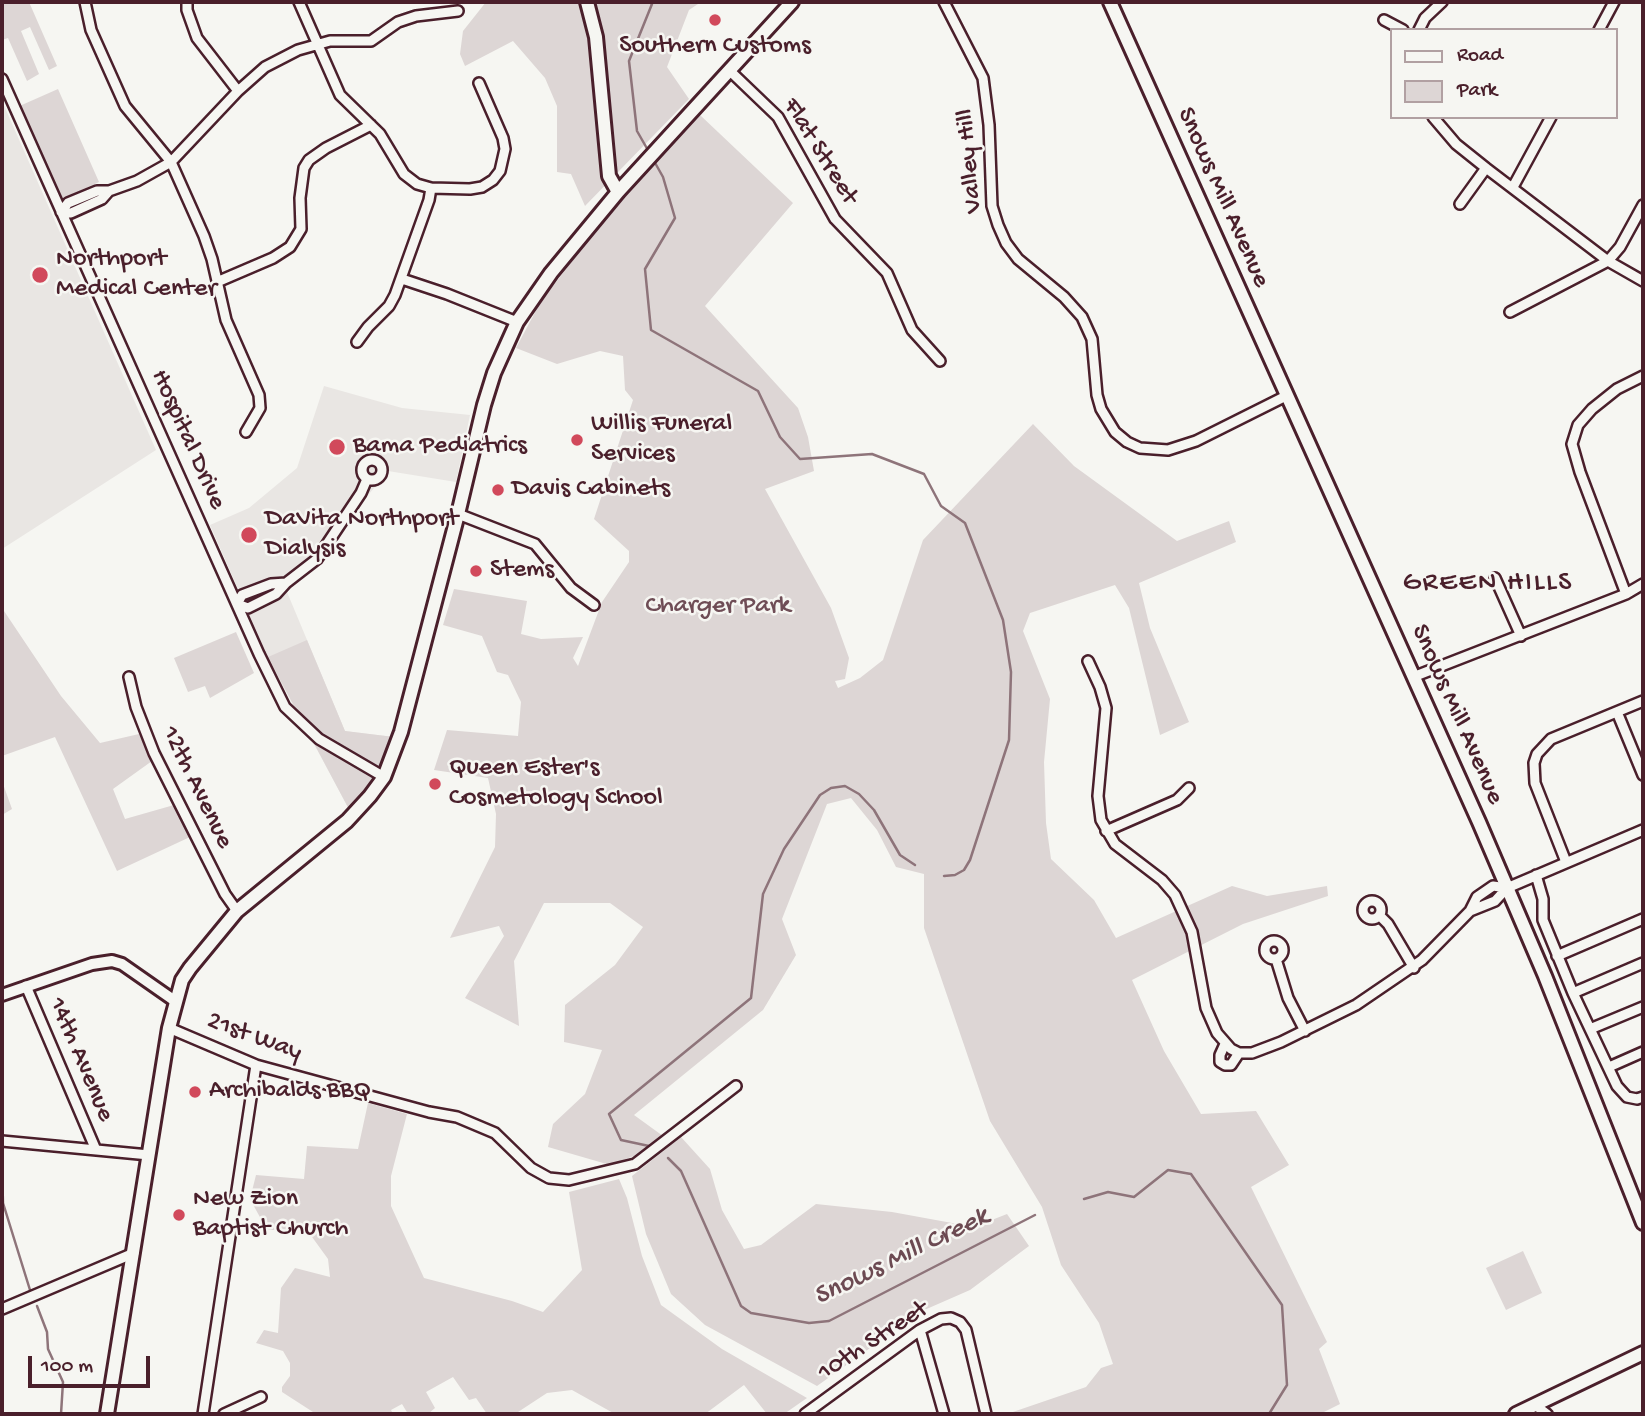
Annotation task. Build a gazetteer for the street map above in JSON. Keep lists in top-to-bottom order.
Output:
{
  "streets": {
    "main road": ["Snows Mill Avenue"],
    "street": [
      "Flat Street",
      "Valley Hill",
      "Hospital Drive",
      "12th Avenue",
      "21st Way",
      "14th Avenue",
      "10th Street"
    ]
  },
  "crossings": [
    ["Valley Hill", "Snows Mill Avenue"]
  ],
  "districts": ["GREEN HILLS"],
  "water": ["Snows Mill Creek"],
  "parks": ["Charger Park"],
  "places": [
    "Southern Customs",
    "Northport Medical Center",
    "Willis Funeral Services",
    "Bama Pediatrics",
    "Davis Cabinets",
    "DaVita Northport Dialysis",
    "Stems",
    "Queen Ester's Cosmetology School",
    "Archibalds BBQ",
    "New Zion Baptist Church"
  ],
  "legend": ["Road", "Park"],
  "scale_bar": "100 m"
}
